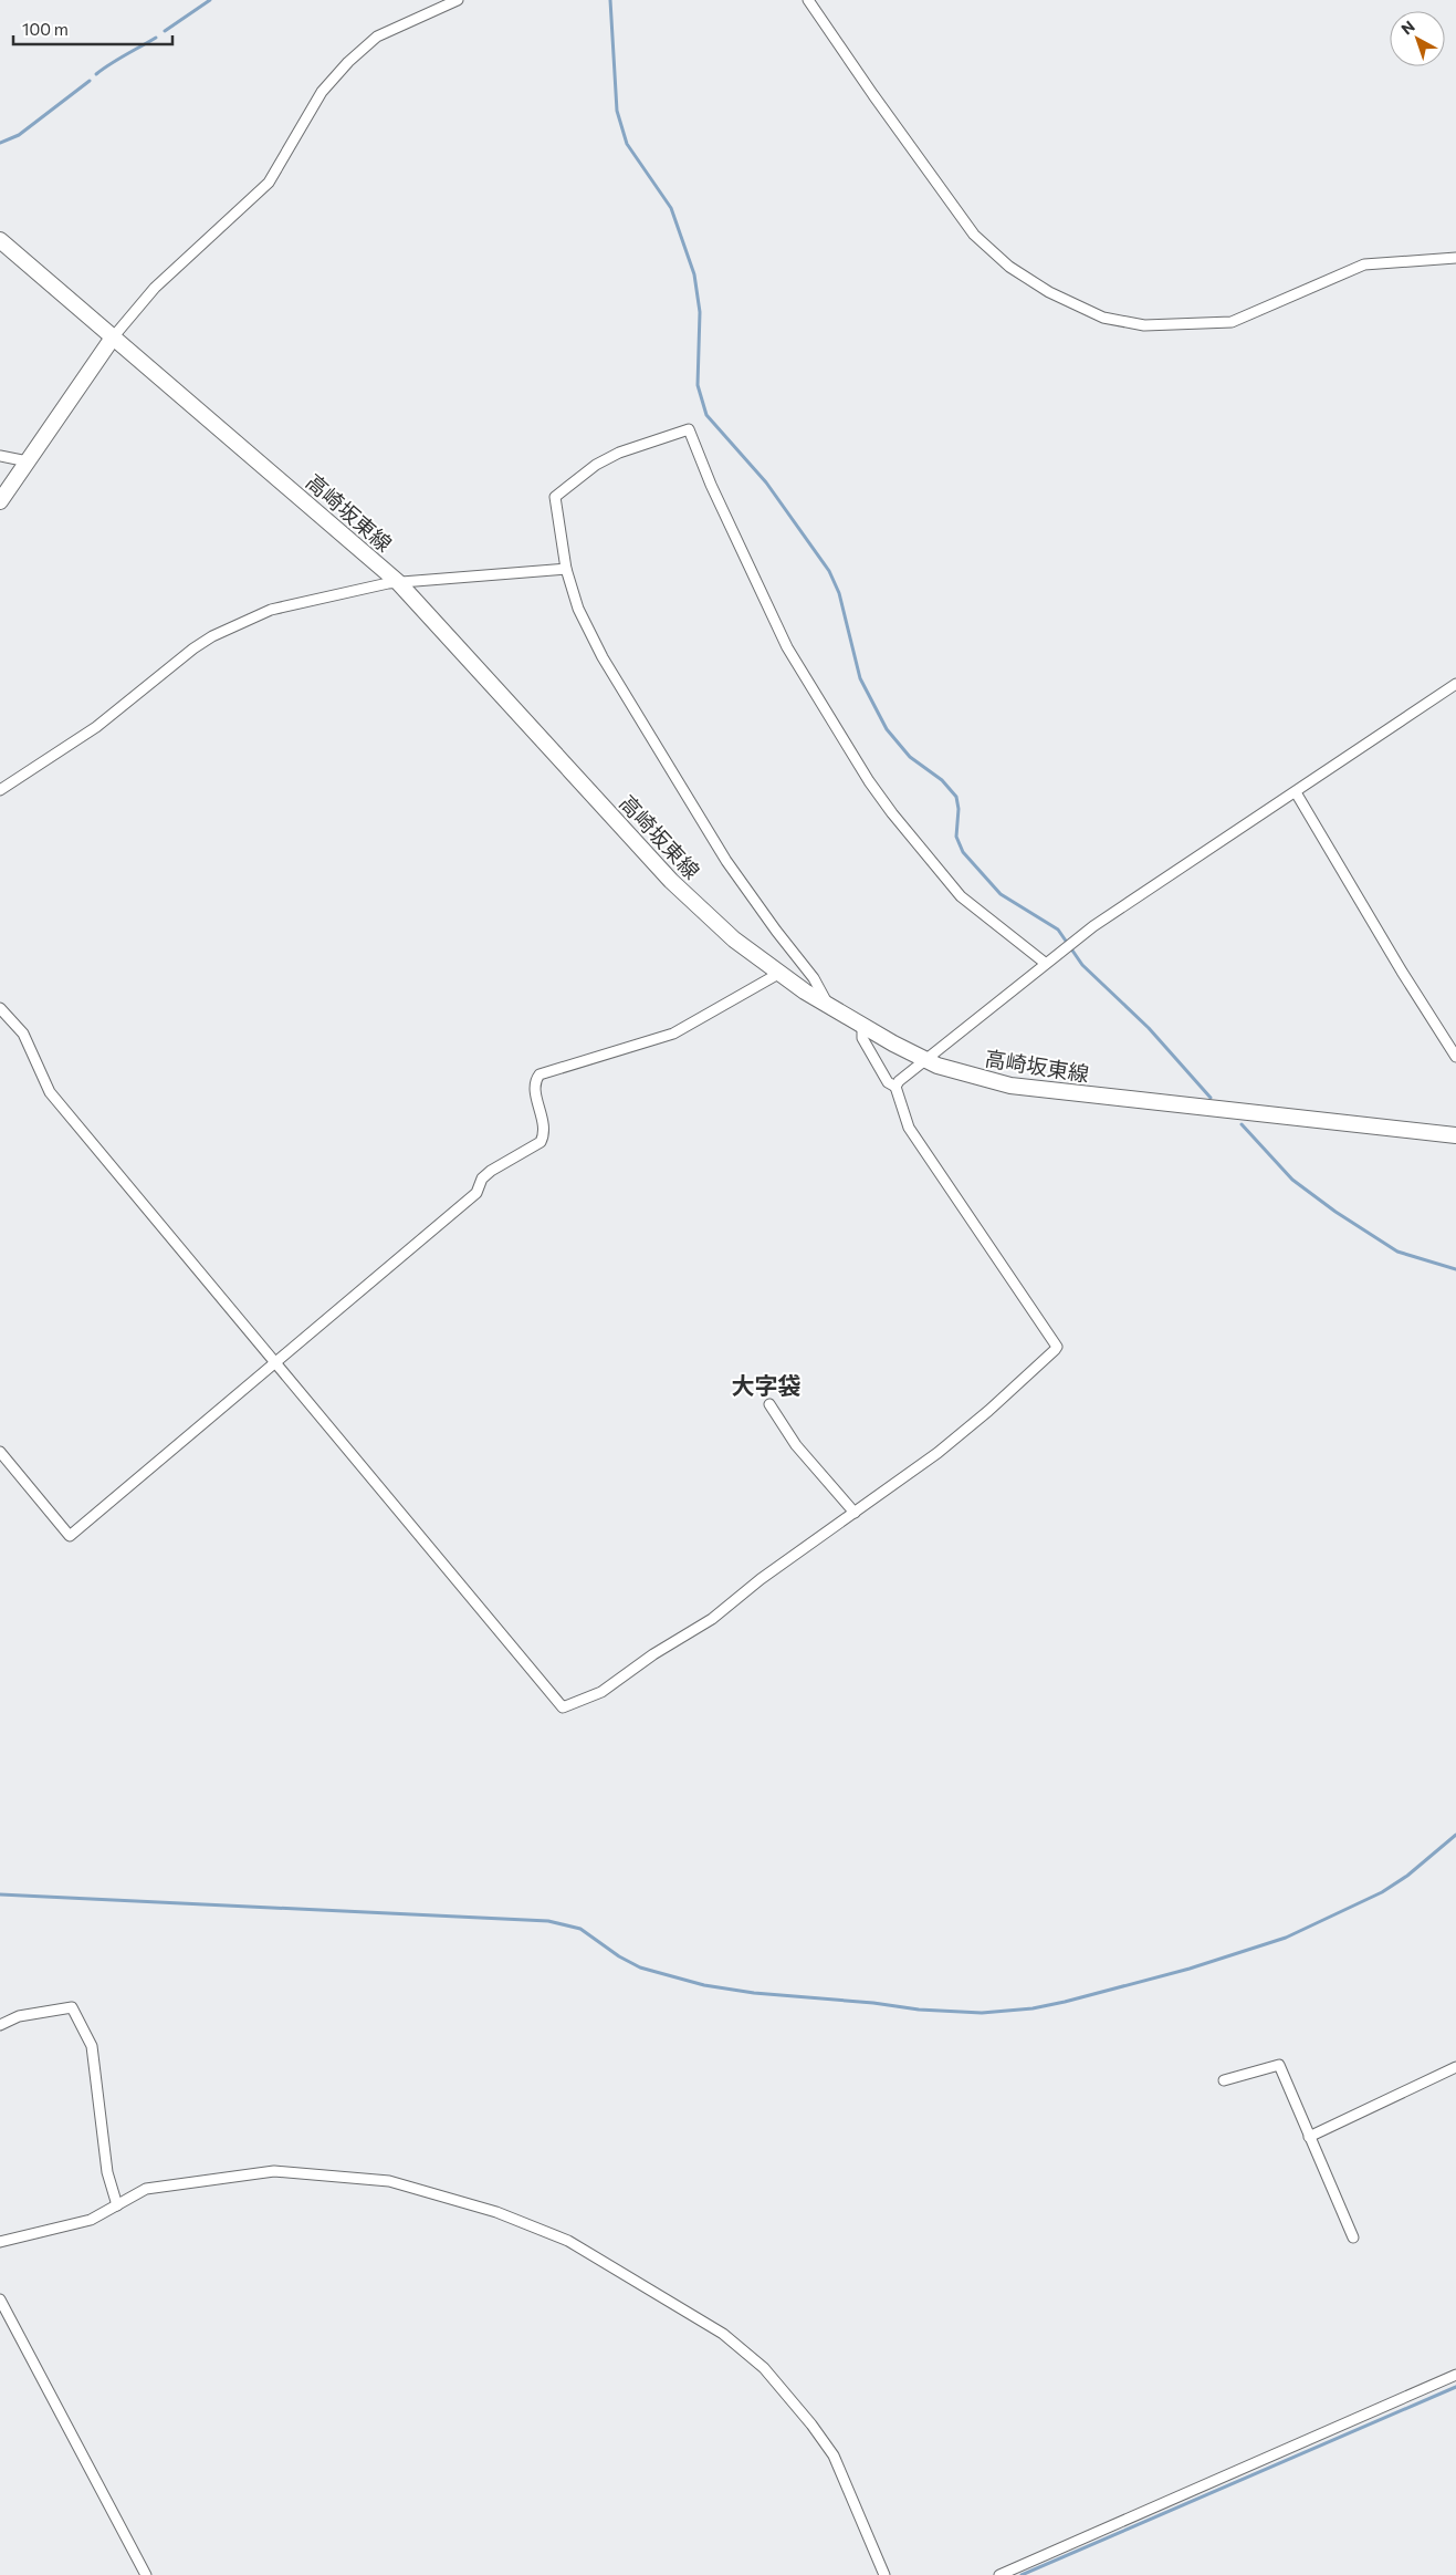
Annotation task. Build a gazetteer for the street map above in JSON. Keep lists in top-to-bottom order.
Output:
{
  "streets": {
    "main road": ["高崎坂東線"]
  },
  "districts": ["大字袋"],
  "scale_bar": "100 m",
  "north": "top left"
}
